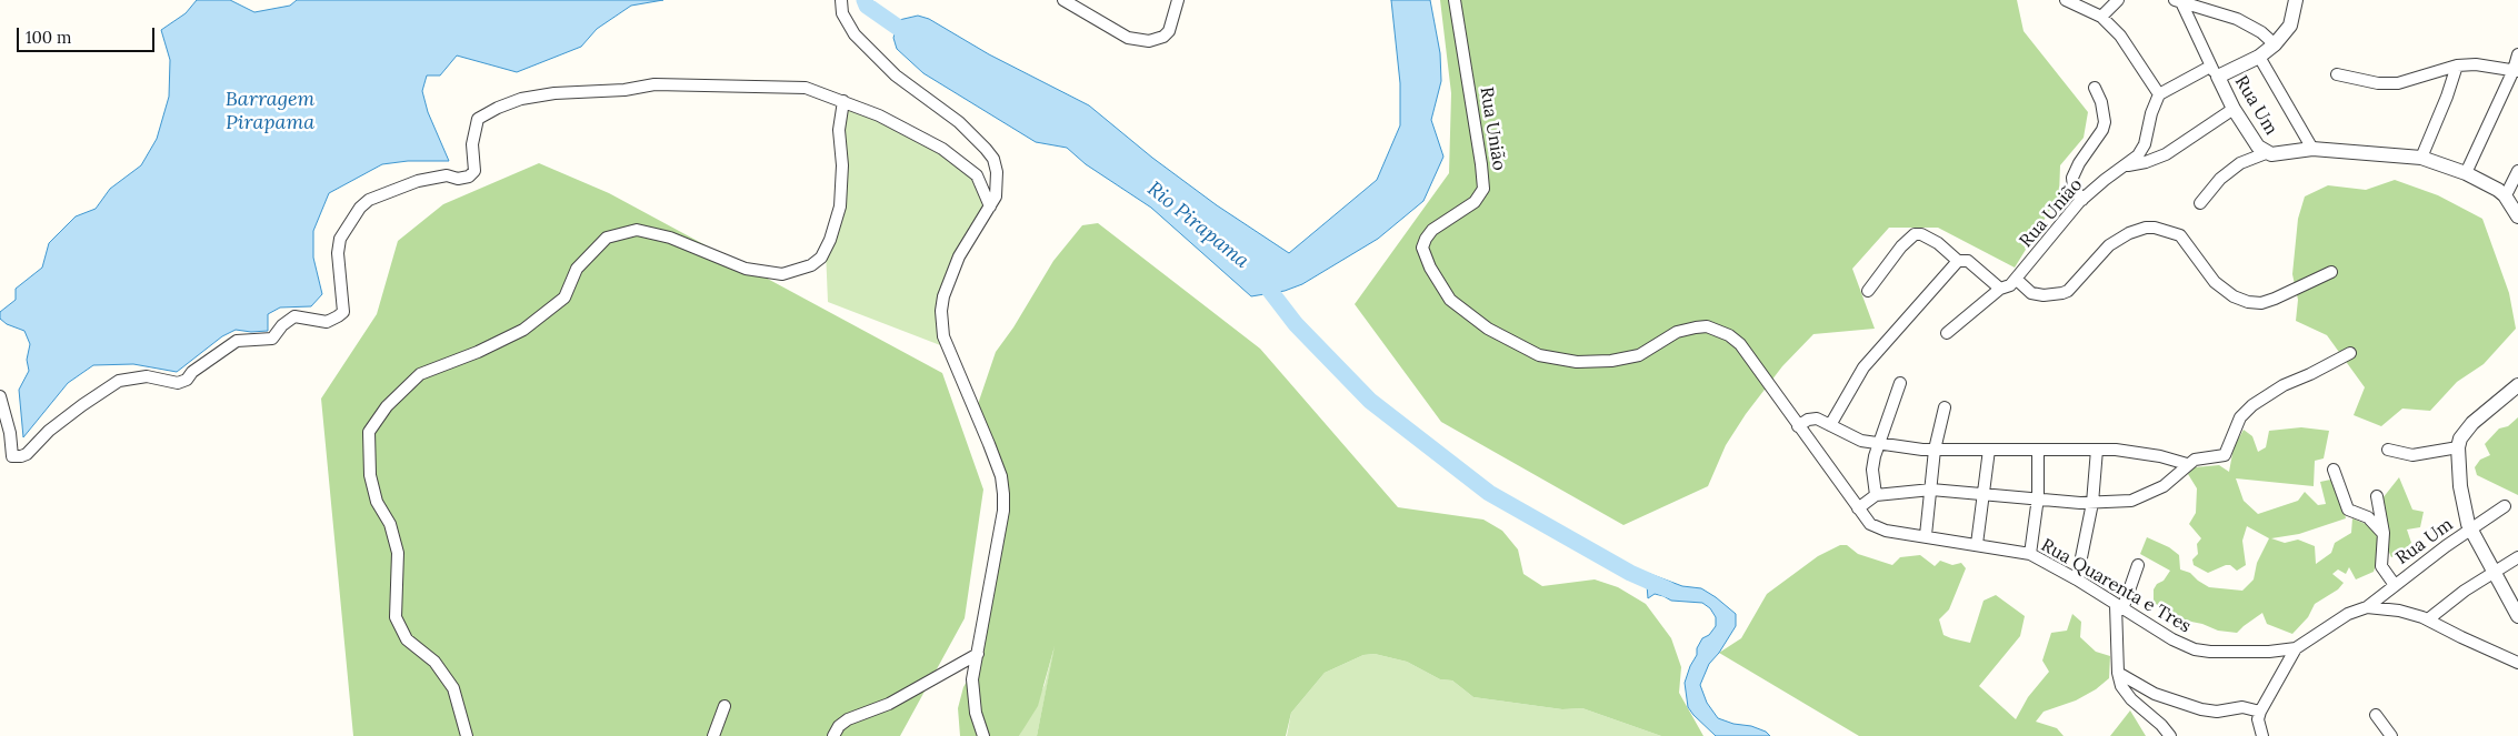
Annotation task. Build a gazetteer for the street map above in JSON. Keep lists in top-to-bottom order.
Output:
{
  "streets": {
    "street": ["Rua Um", "Rua União", "Rua Quarenta e Tres"]
  },
  "crossings": [
    ["Rua União", "Rua Quarenta e Tres"]
  ],
  "water": ["Barragem Pirapama", "Rio Pirapama"],
  "scale_bar": "100 m"
}
